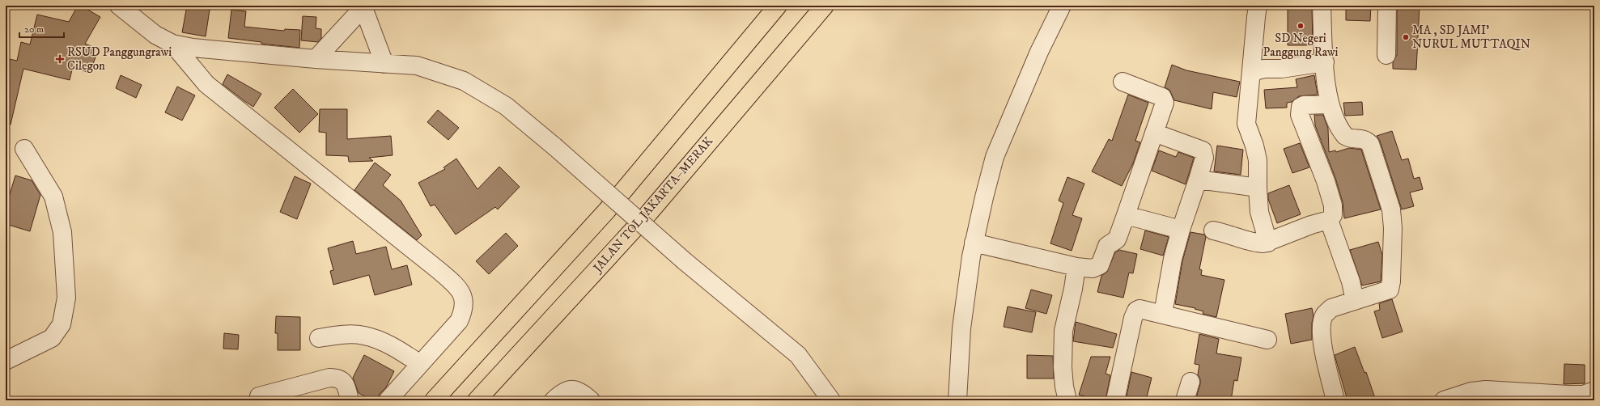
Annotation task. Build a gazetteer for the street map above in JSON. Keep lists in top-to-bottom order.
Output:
{
  "streets": {
    "highway": ["JALAN TOL JAKARTA–MERAK"]
  },
  "places": {
    "other": ["SD Negeri Panggung Rawi", "MA , SD JAMI' NURUL MUTTAQIN"],
    "health": ["RSUD Panggungrawi Cilegon"]
  },
  "scale_bar": "20 m"
}
